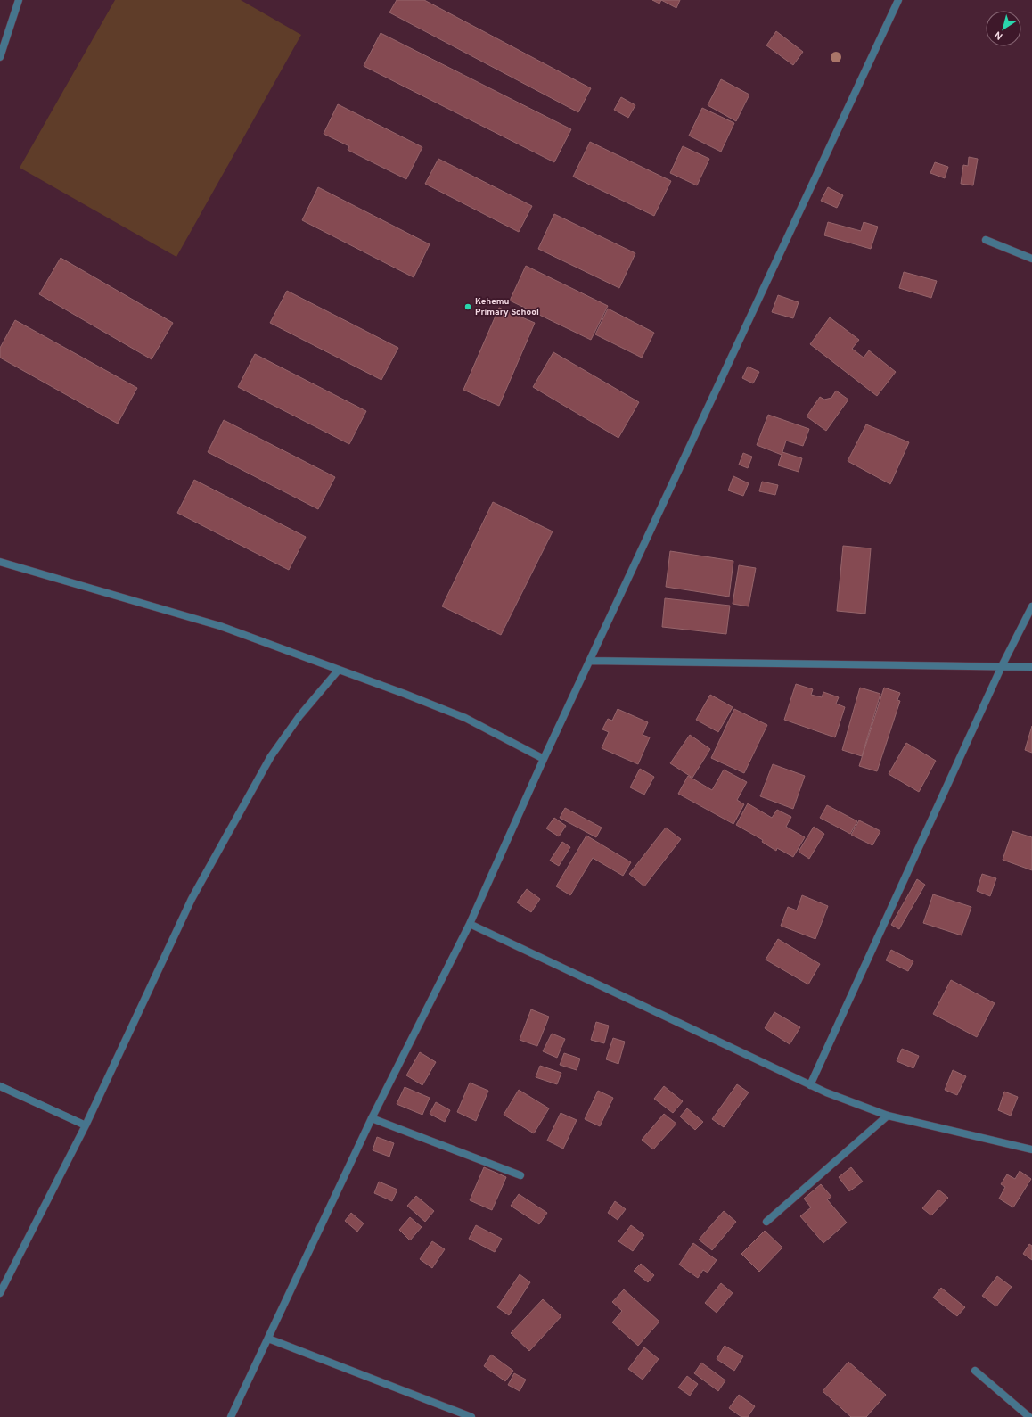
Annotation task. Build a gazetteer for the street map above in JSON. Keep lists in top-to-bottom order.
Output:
{
  "places": ["Kehemu Primary School"],
  "north": "bottom left"
}
